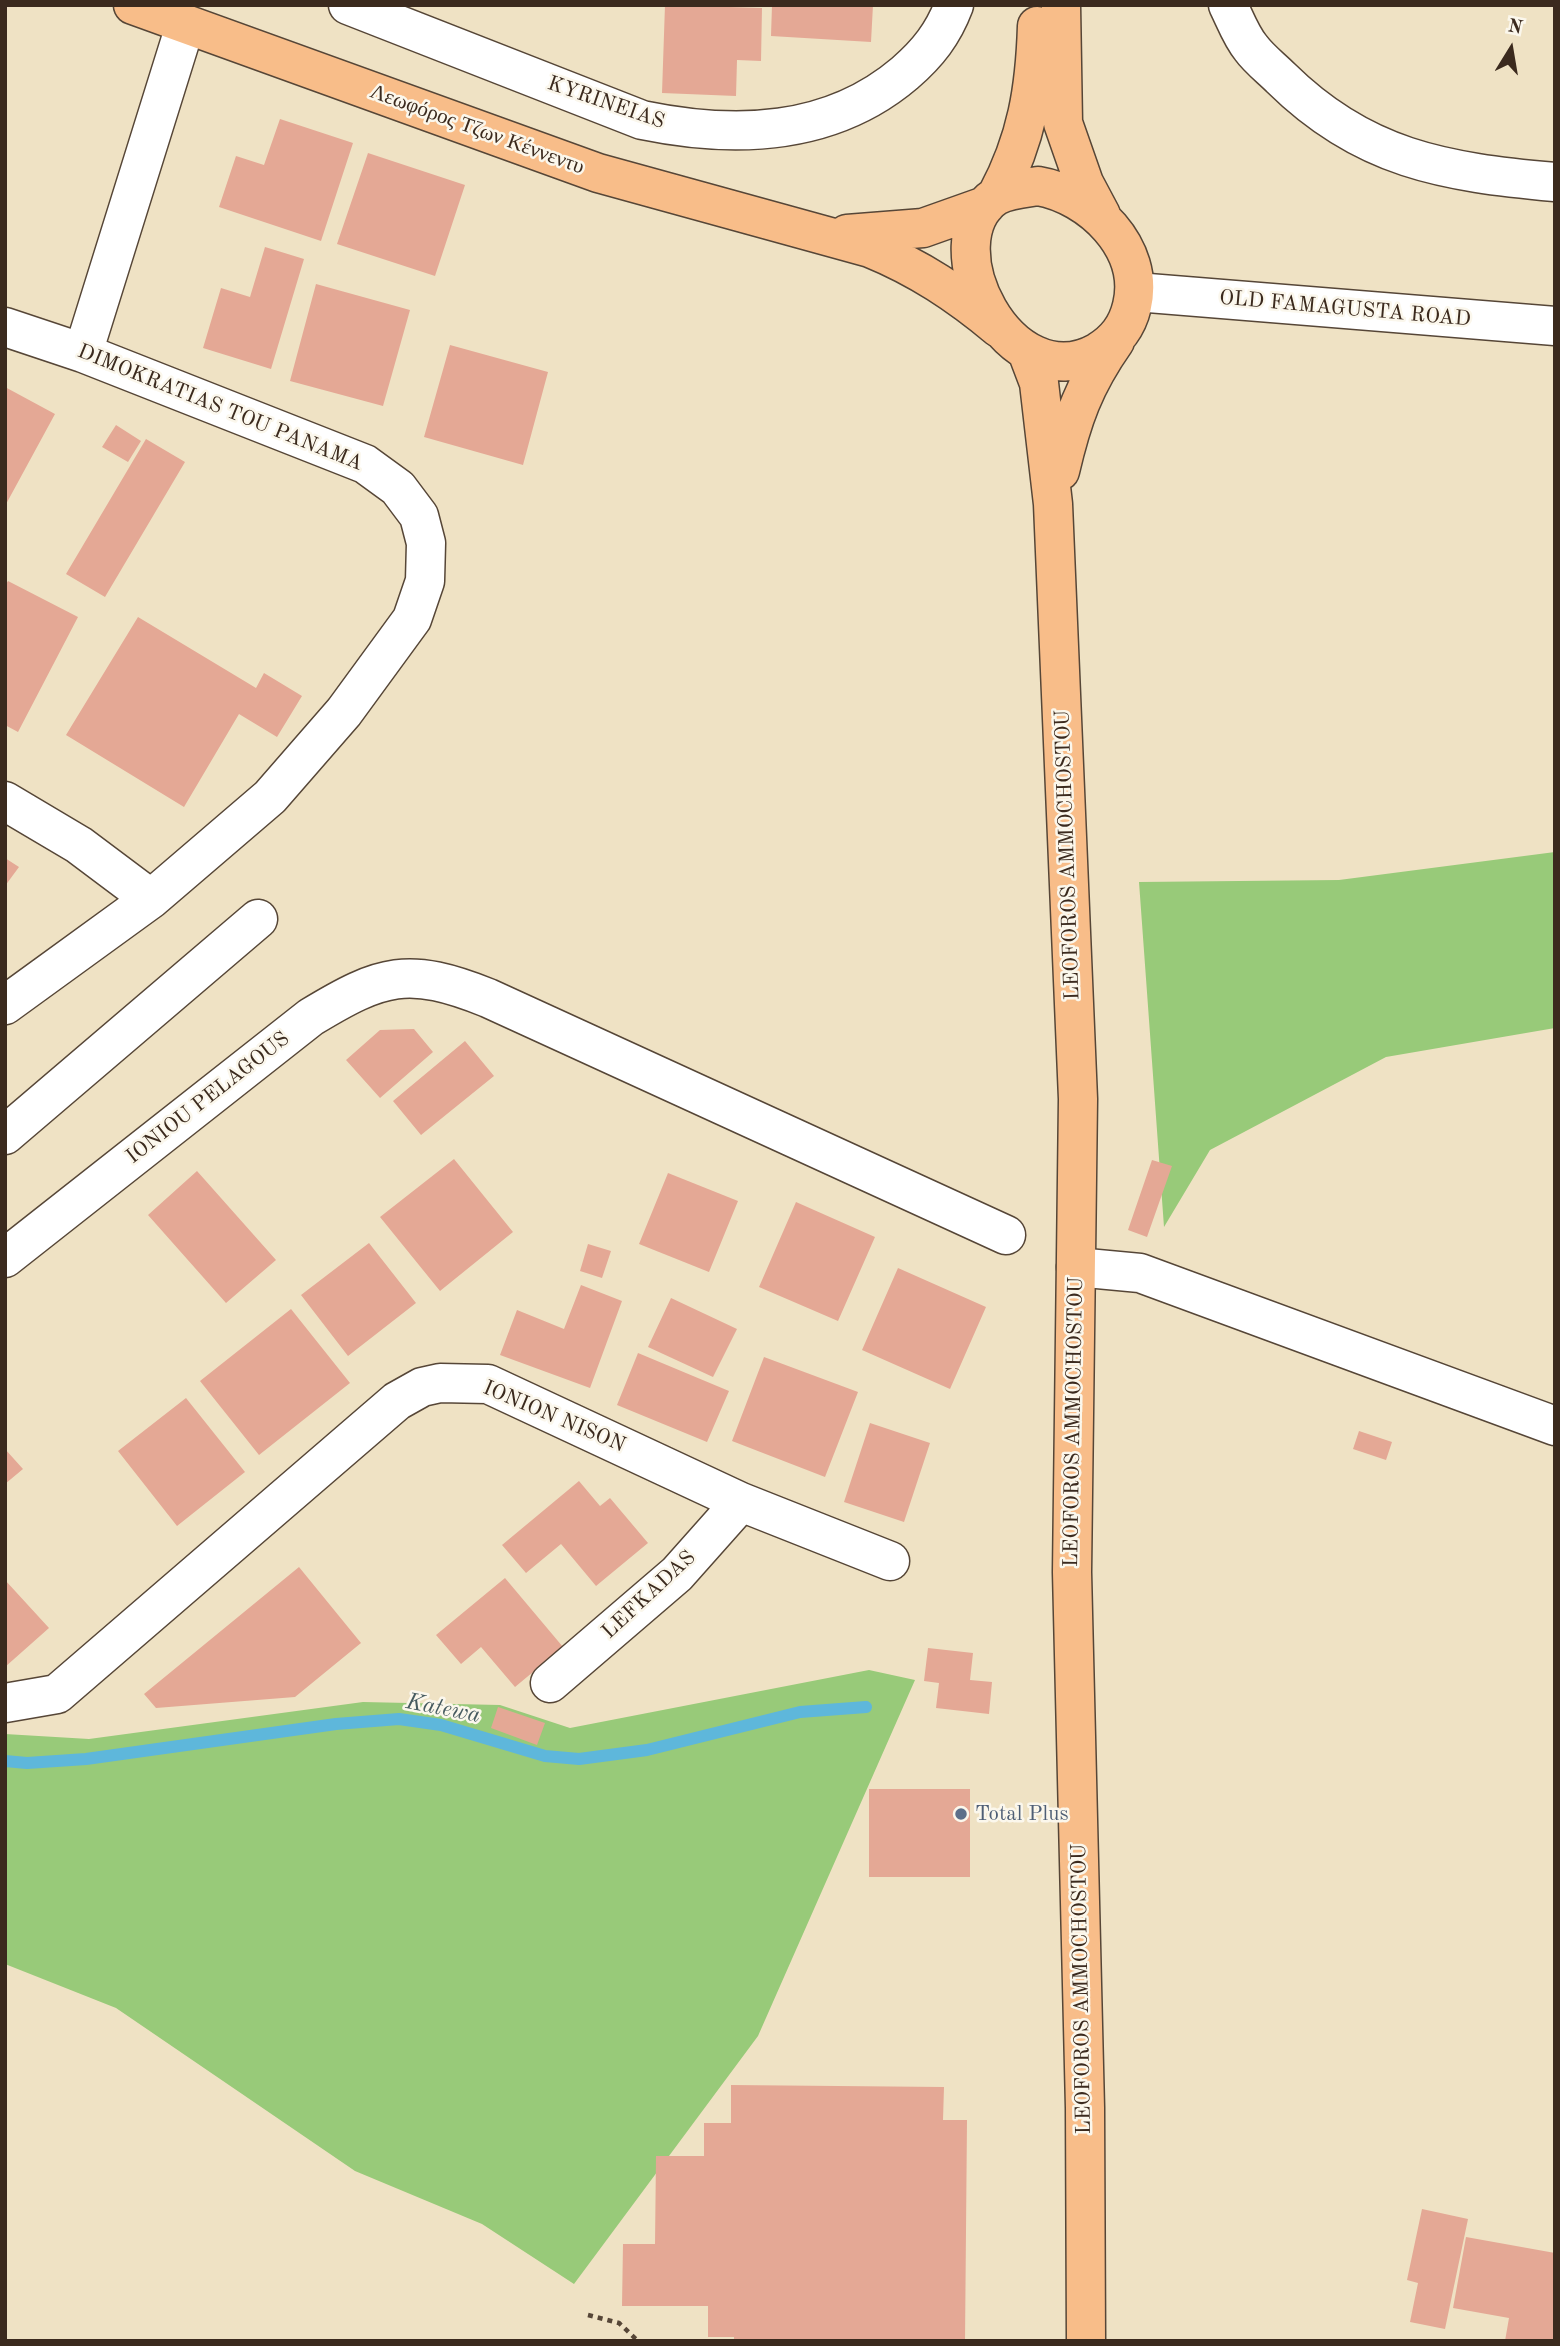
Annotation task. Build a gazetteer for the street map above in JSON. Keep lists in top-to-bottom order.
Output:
{
  "streets": {
    "main road": ["Λεωφόρος Τζων Κέννεντυ", "LEOFOROS AMMOCHOSTOU"],
    "street": [
      "KYRINEIAS",
      "OLD FAMAGUSTA ROAD",
      "DIMOKRATIAS TOU PANAMA",
      "IONIOU PELAGOUS",
      "IONION NISON",
      "LEFKADAS"
    ]
  },
  "crossings": [
    ["OLD FAMAGUSTA ROAD", "LEOFOROS AMMOCHOSTOU"],
    ["IONION NISON", "LEFKADAS"]
  ],
  "water": ["Katewa"],
  "places": ["Total Plus"],
  "north": "top"
}
